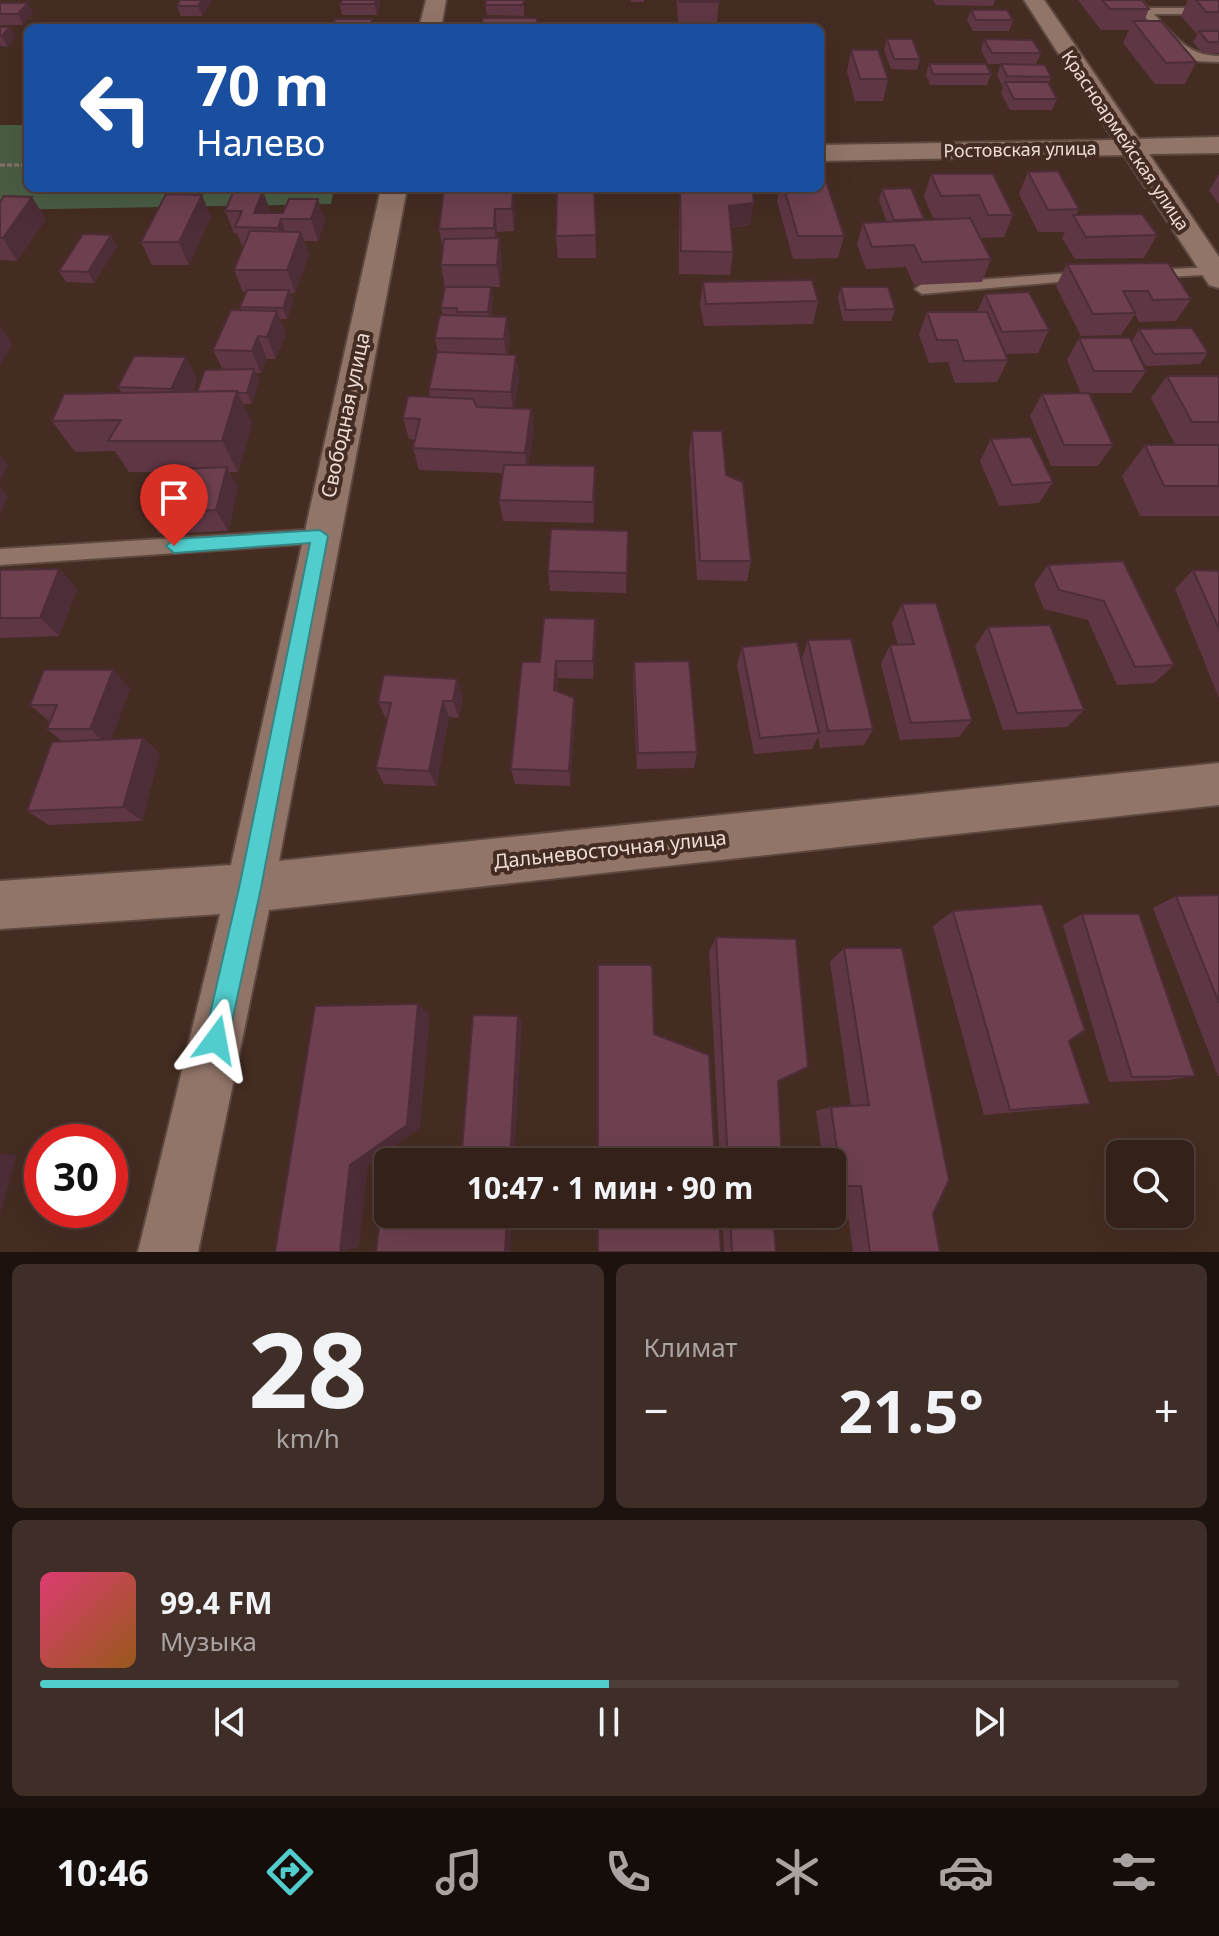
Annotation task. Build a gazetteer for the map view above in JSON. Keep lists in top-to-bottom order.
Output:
{
  "streets": {
    "street": [
      "Красноармейская улица",
      "Ростовская улица",
      "Свободная улица",
      "Дальневосточная улица"
    ]
  },
  "crossings": [
    ["Красноармейская улица", "Ростовская улица"],
    ["Свободная улица", "Дальневосточная улица"]
  ],
  "page": {
    "turn": ["70 m", "Налево"],
    "limit": "30",
    "trip": "10:47 · 1 мин · 90 m",
    "tile": [
      ["28", "km/h"],
      "Климат"
    ],
    "heat": ["−", "21.5°", "+"],
    "song": ["99.4 FM", "Музыка"],
    "tabs": "10:46"
  }
}
